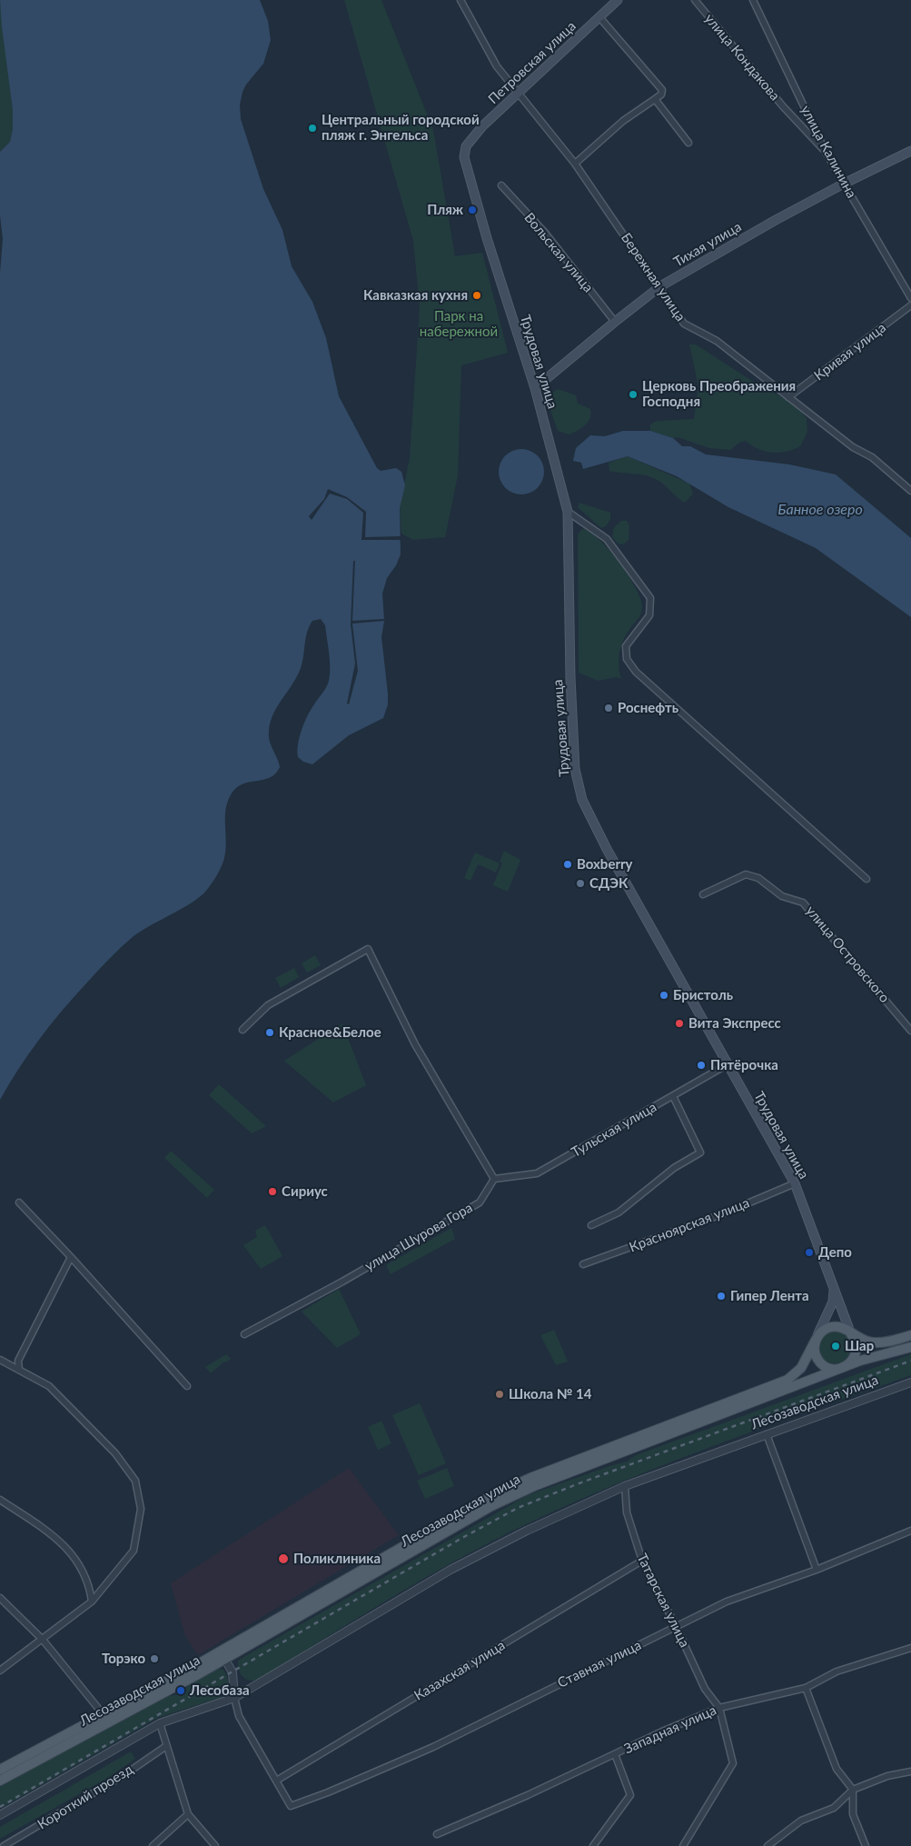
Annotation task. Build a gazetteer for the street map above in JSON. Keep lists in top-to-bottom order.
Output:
{
  "streets": {
    "main road": [
      "Петровская улица",
      "Тихая улица",
      "Трудовая улица",
      "Лесозаводская улица"
    ],
    "street": [
      "улица Кондакова",
      "улица Калинина",
      "Вольская улица",
      "Бережная улица",
      "Кривая улица",
      "улица Островского",
      "Тульская улица",
      "Красноярская улица",
      "улица Шурова Гора",
      "Татарская улица",
      "Ставная улица",
      "Казахская улица",
      "Западная улица",
      "Короткий проезд"
    ]
  },
  "crossings": [
    ["улица Кондакова", "улица Калинина"],
    ["Петровская улица", "Бережная улица"],
    ["Петровская улица", "Трудовая улица"],
    ["улица Калинина", "Тихая улица"],
    ["Тихая улица", "Вольская улица"],
    ["Тихая улица", "Бережная улица"],
    ["Тихая улица", "Трудовая улица"],
    ["Бережная улица", "Кривая улица"],
    ["Трудовая улица", "Тульская улица"],
    ["Трудовая улица", "Красноярская улица"],
    ["Трудовая улица", "Лесозаводская улица"],
    ["Тульская улица", "улица Шурова Гора"],
    ["Лесозаводская улица", "Татарская улица"],
    ["Татарская улица", "Ставная улица"],
    ["Татарская улица", "Казахская улица"],
    ["Татарская улица", "Западная улица"],
    ["Ставная улица", "Казахская улица"]
  ],
  "water": ["Банное озеро"],
  "parks": ["Парк на набережной"],
  "places": [
    "Центральный городской пляж г. Энгельса",
    "Пляж",
    "Кавказкая кухня",
    "Церковь Преображения Господня",
    "Роснефть",
    "Boxberry",
    "СДЭК",
    "Бристоль",
    "Вита Экспресс",
    "Красное&Белое",
    "Пятёрочка",
    "Сириус",
    "Депо",
    "Гипер Лента",
    "Шар",
    "Школа № 14",
    "Поликлиника",
    "Торэко",
    "Лесобаза"
  ]
}
